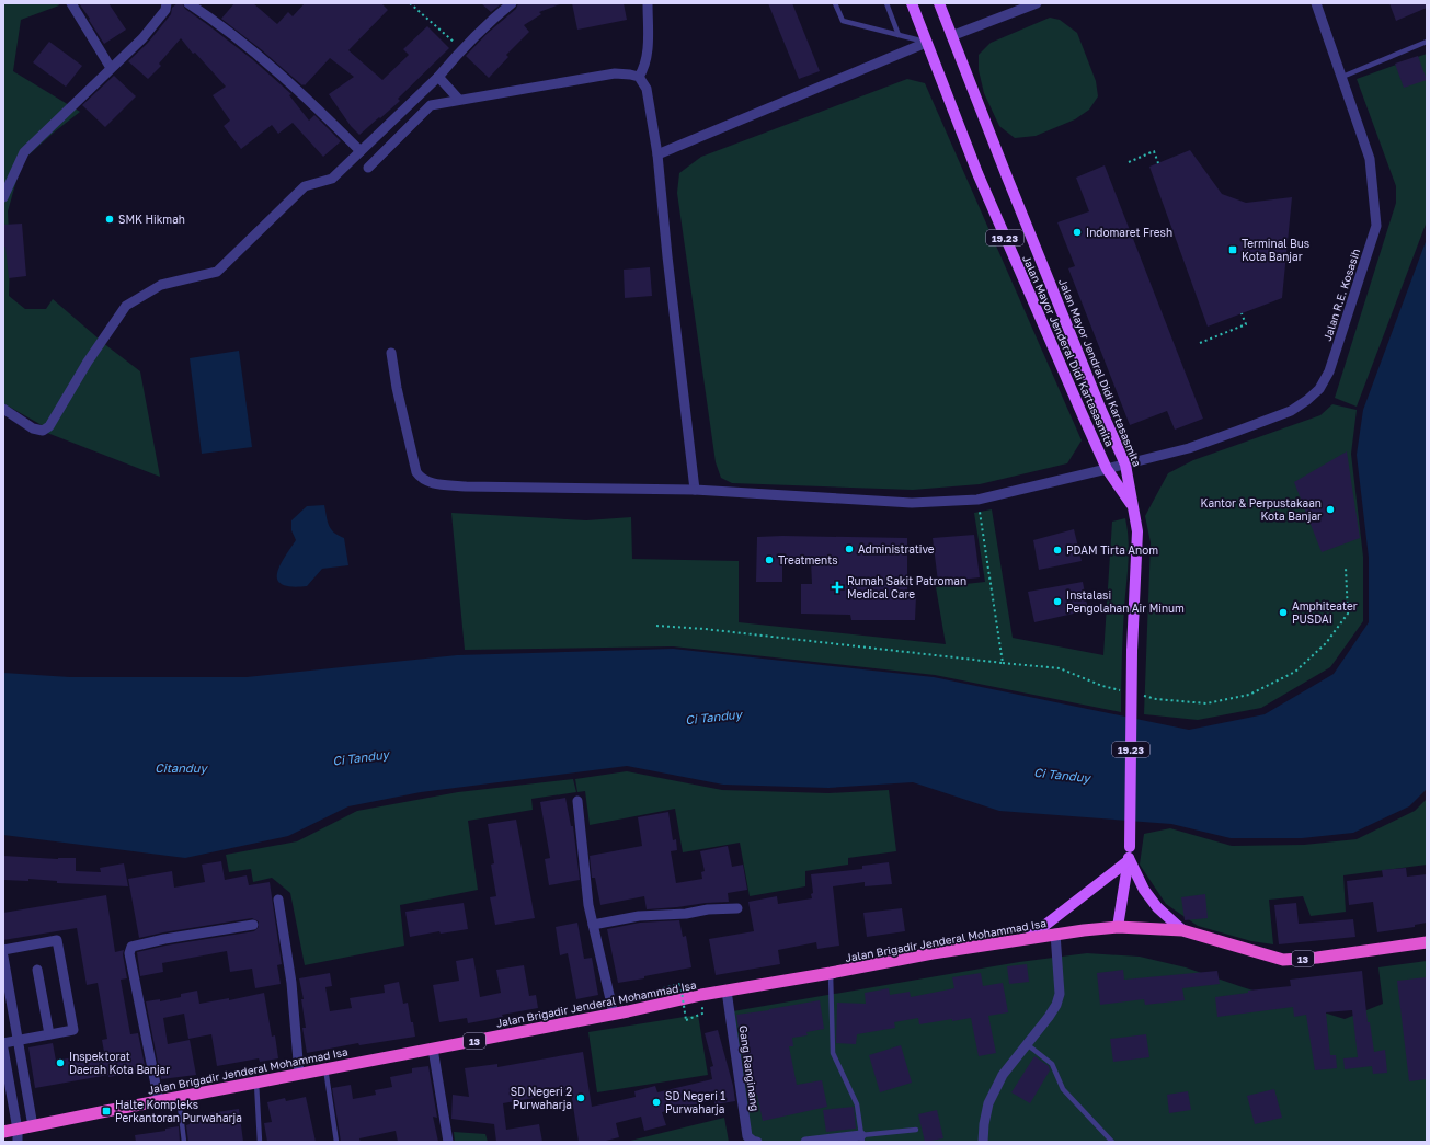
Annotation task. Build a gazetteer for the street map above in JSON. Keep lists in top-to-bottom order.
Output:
{
  "streets": {
    "highway": ["Jalan Brigadir Jenderal Mohammad Isa", "13"],
    "main road": ["19.23", "Jalan Mayor Jenderal Didi Kartasasmita", "Jalan Mayor Jendral Didi Kartasasmita"],
    "street": ["Jalan R.E. Kosasih", "Gang Ranginang"]
  },
  "crossings": [
    ["Jalan R.E. Kosasih", "Jalan Mayor Jenderal Didi Kartasasmita"],
    ["Jalan R.E. Kosasih", "Jalan Mayor Jendral Didi Kartasasmita"],
    ["Jalan Mayor Jenderal Didi Kartasasmita", "Jalan Mayor Jendral Didi Kartasasmita"],
    ["Jalan Mayor Jendral Didi Kartasasmita", "Jalan Brigadir Jenderal Mohammad Isa"],
    ["Jalan Mayor Jendral Didi Kartasasmita", "13"],
    ["Jalan Brigadir Jenderal Mohammad Isa", "13"],
    ["Jalan Brigadir Jenderal Mohammad Isa", "Gang Ranginang"]
  ],
  "water": ["Ci Tanduy", "Citanduy"],
  "places": {
    "other": [
      "SMK Hikmah",
      "Indomaret Fresh",
      "Kantor & Perpustakaan Kota Banjar",
      "Administrative",
      "PDAM Tirta Anom",
      "Treatments",
      "Instalasi Pengolahan Air Minum",
      "Amphiteater PUSDAI",
      "Inspektorat Daerah Kota Banjar",
      "SD Negeri 2 Purwaharja",
      "SD Negeri 1 Purwaharja"
    ],
    "transit": ["Terminal Bus Kota Banjar", "Halte Kompleks Perkantoran Purwaharja"],
    "health": ["Rumah Sakit Patroman Medical Care"]
  }
}
